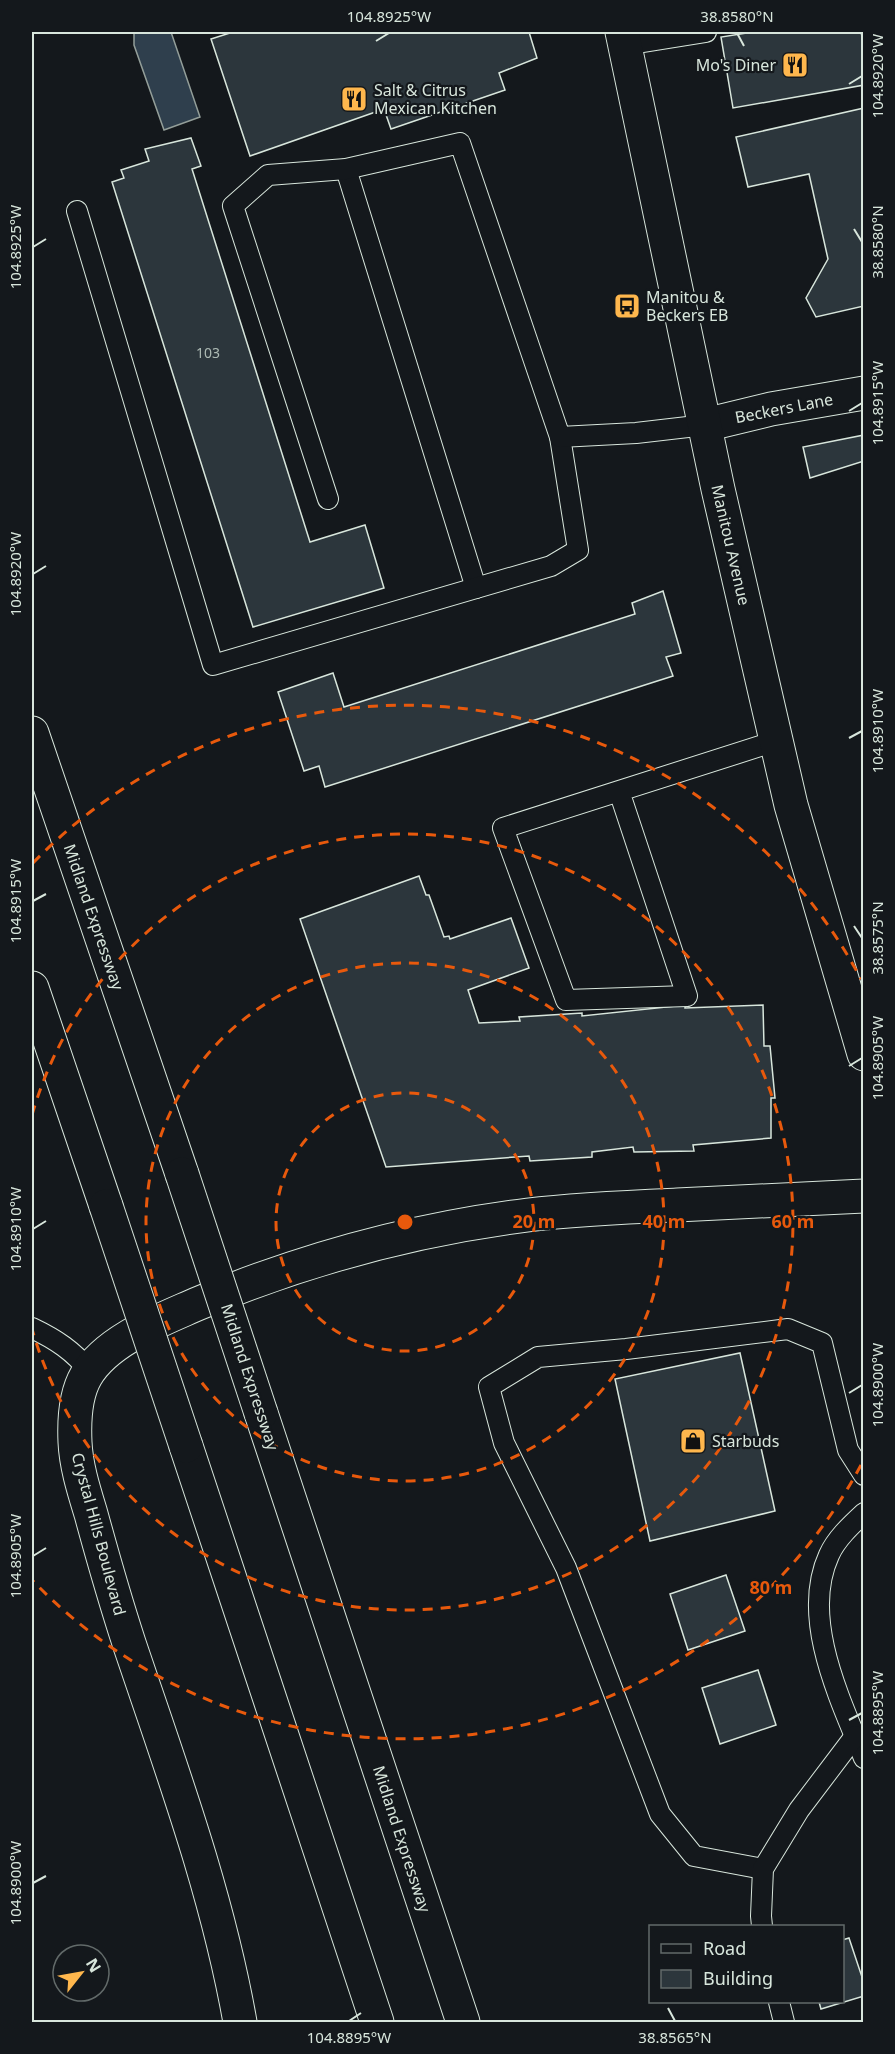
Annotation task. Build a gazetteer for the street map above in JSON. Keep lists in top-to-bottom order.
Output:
{
  "streets": {
    "main road": [
      "Beckers Lane",
      "Manitou Avenue",
      "Midland Expressway",
      "Crystal Hills Boulevard"
    ]
  },
  "crossings": [
    ["Beckers Lane", "Manitou Avenue"]
  ],
  "places": {
    "restaurant": ["Mo's Diner", "Salt & Citrus Mexican Kitchen"],
    "bus stop": ["Manitou & Beckers EB"],
    "shop": ["Starbuds"]
  },
  "house_numbers": ["103"],
  "legend": ["Road", "Building"],
  "north": "top right",
  "coordinates": [
    "104.8925°W",
    "38.8580°N",
    "104.8920°W",
    "104.8915°W",
    "104.8910°W",
    "38.8575°N",
    "104.8905°W",
    "104.8900°W",
    "104.8895°W",
    "38.8565°N"
  ],
  "rings": [
    "20 m",
    "40 m",
    "60 m",
    "80 m"
  ]
}
